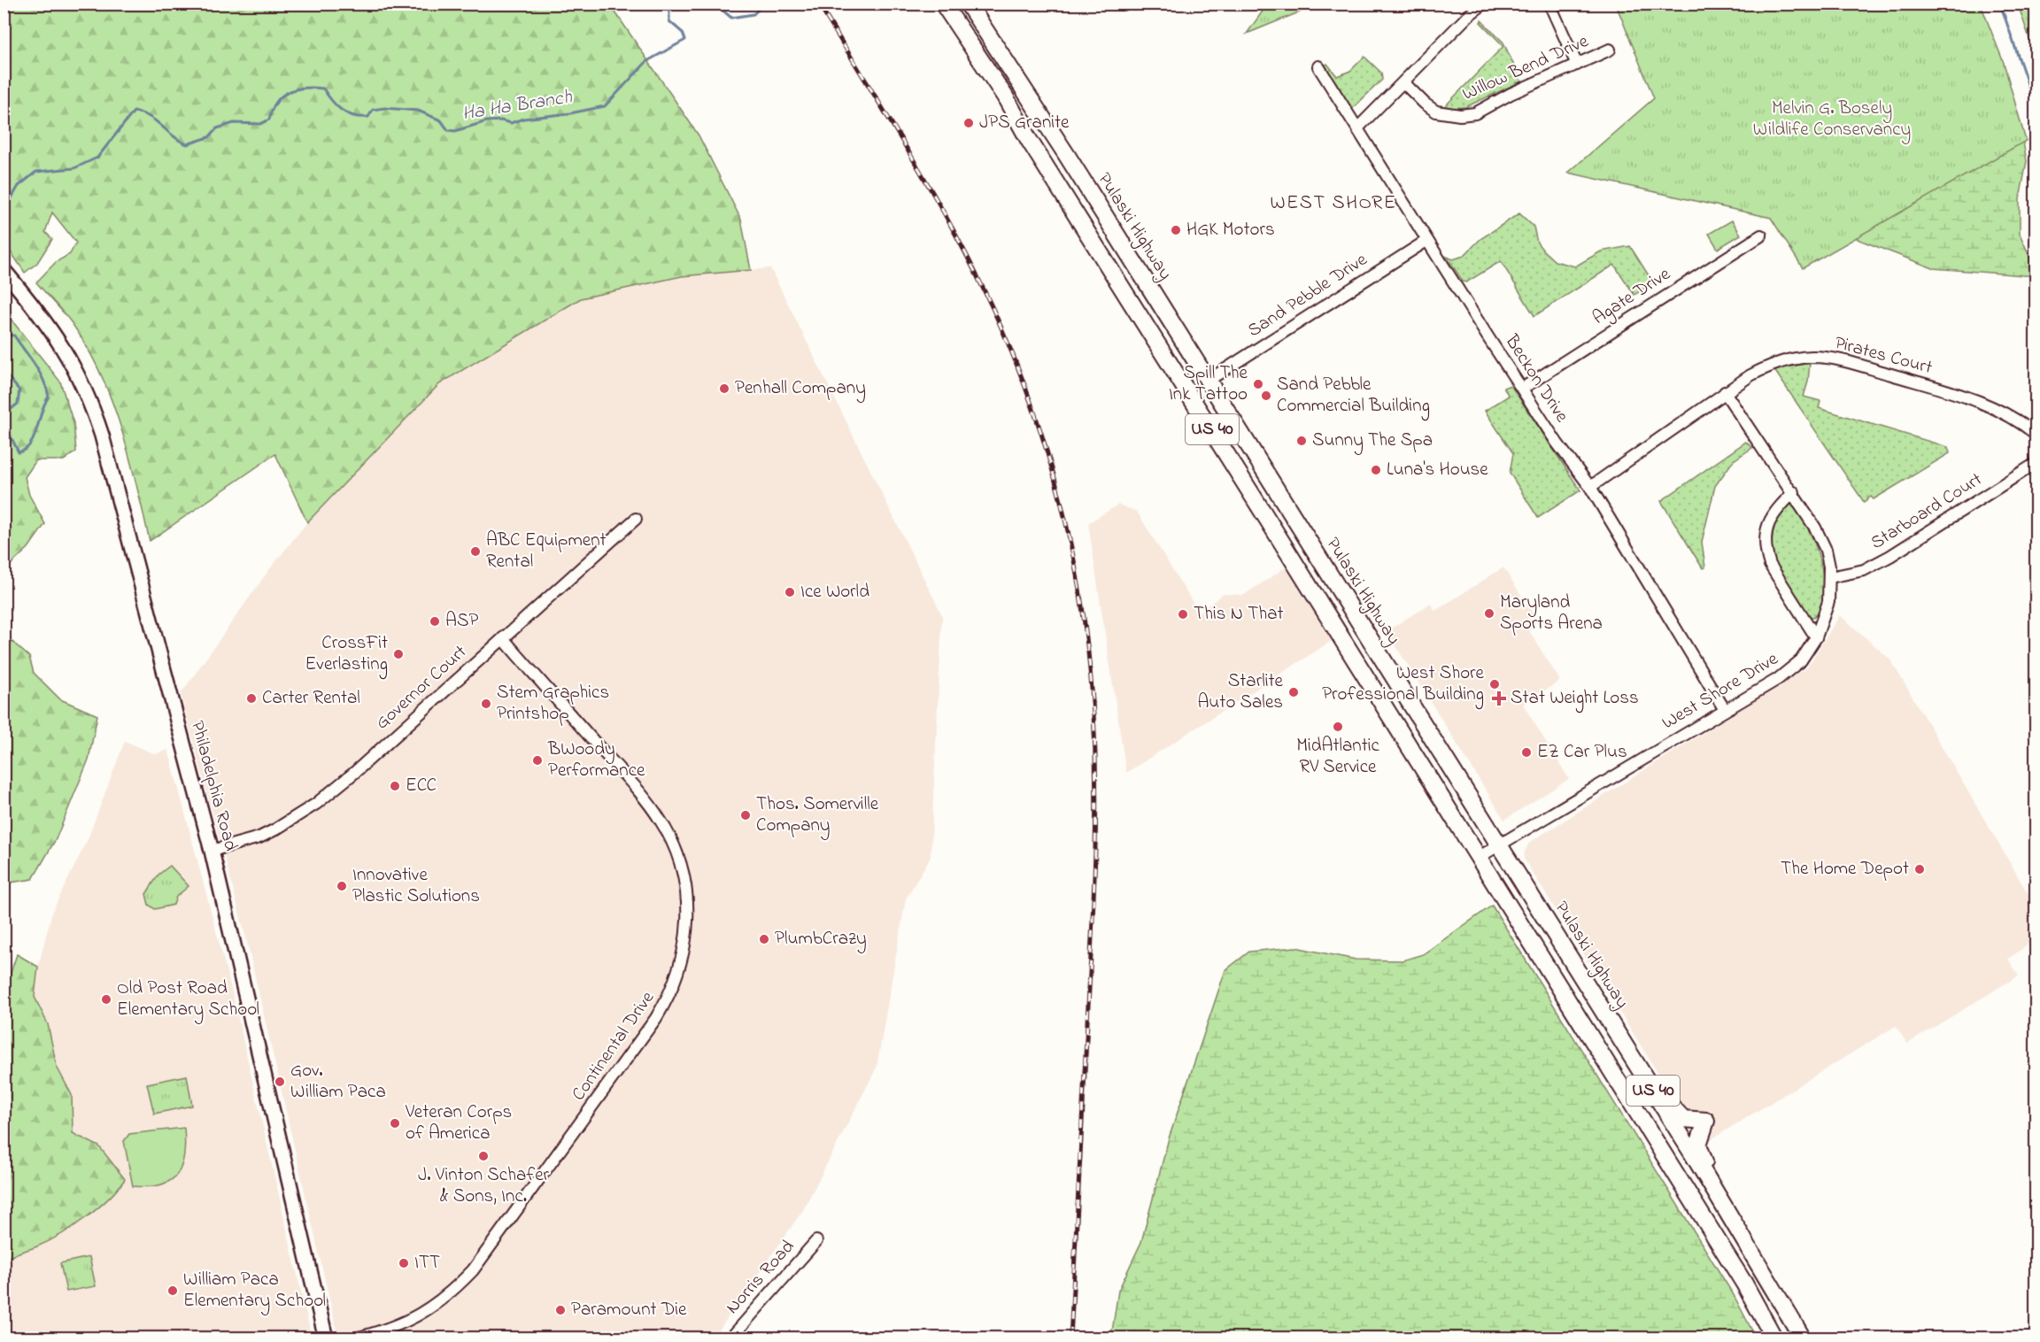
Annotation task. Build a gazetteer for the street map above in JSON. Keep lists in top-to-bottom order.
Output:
{
  "streets": {
    "highway": ["Pulaski Highway", "US 40"],
    "main road": ["Philadelphia Road"],
    "street": [
      "Willow Bend Drive",
      "Sand Pebble Drive",
      "Agate Drive",
      "Pirates Court",
      "Beckon Drive",
      "Starboard Court",
      "Governor Court",
      "West Shore Drive",
      "Continental Drive",
      "Norris Road"
    ]
  },
  "crossings": [
    ["Pulaski Highway", "Sand Pebble Drive"],
    ["Pulaski Highway", "West Shore Drive"],
    ["Sand Pebble Drive", "Beckon Drive"],
    ["Agate Drive", "Beckon Drive"],
    ["Pirates Court", "Beckon Drive"],
    ["Pirates Court", "West Shore Drive"],
    ["Beckon Drive", "West Shore Drive"],
    ["US 40", "West Shore Drive"],
    ["Starboard Court", "West Shore Drive"],
    ["Governor Court", "Philadelphia Road"],
    ["Governor Court", "Continental Drive"]
  ],
  "districts": ["WEST SHORE"],
  "water": ["Ha Ha Branch"],
  "parks": ["Melvin G. Bosely Wildlife Conservancy"],
  "places": {
    "other": [
      "JPS Granite",
      "HGK Motors",
      "Spill The Ink Tattoo",
      "Penhall Company",
      "Sand Pebble Commercial Building",
      "Sunny The Spa",
      "Luna's House",
      "ABC Equipment Rental",
      "Ice World",
      "Maryland Sports Arena",
      "This N That",
      "ASP",
      "CrossFit Everlasting",
      "West Shore Professional Building",
      "Starlite Auto Sales",
      "Carter Rental",
      "Stem Graphics Printshop",
      "MidAtlantic RV Service",
      "EZ Car Plus",
      "BWoody Performance",
      "ECC",
      "Thos. Somerville Company",
      "The Home Depot",
      "Innovative Plastic Solutions",
      "PlumbCrazy",
      "Old Post Road Elementary School",
      "Gov. William Paca",
      "Veteran Corps of America",
      "J. Vinton Schafer & Sons, Inc.",
      "ITT",
      "William Paca Elementary School",
      "Paramount Die"
    ],
    "health": ["Stat Weight Loss"]
  }
}
